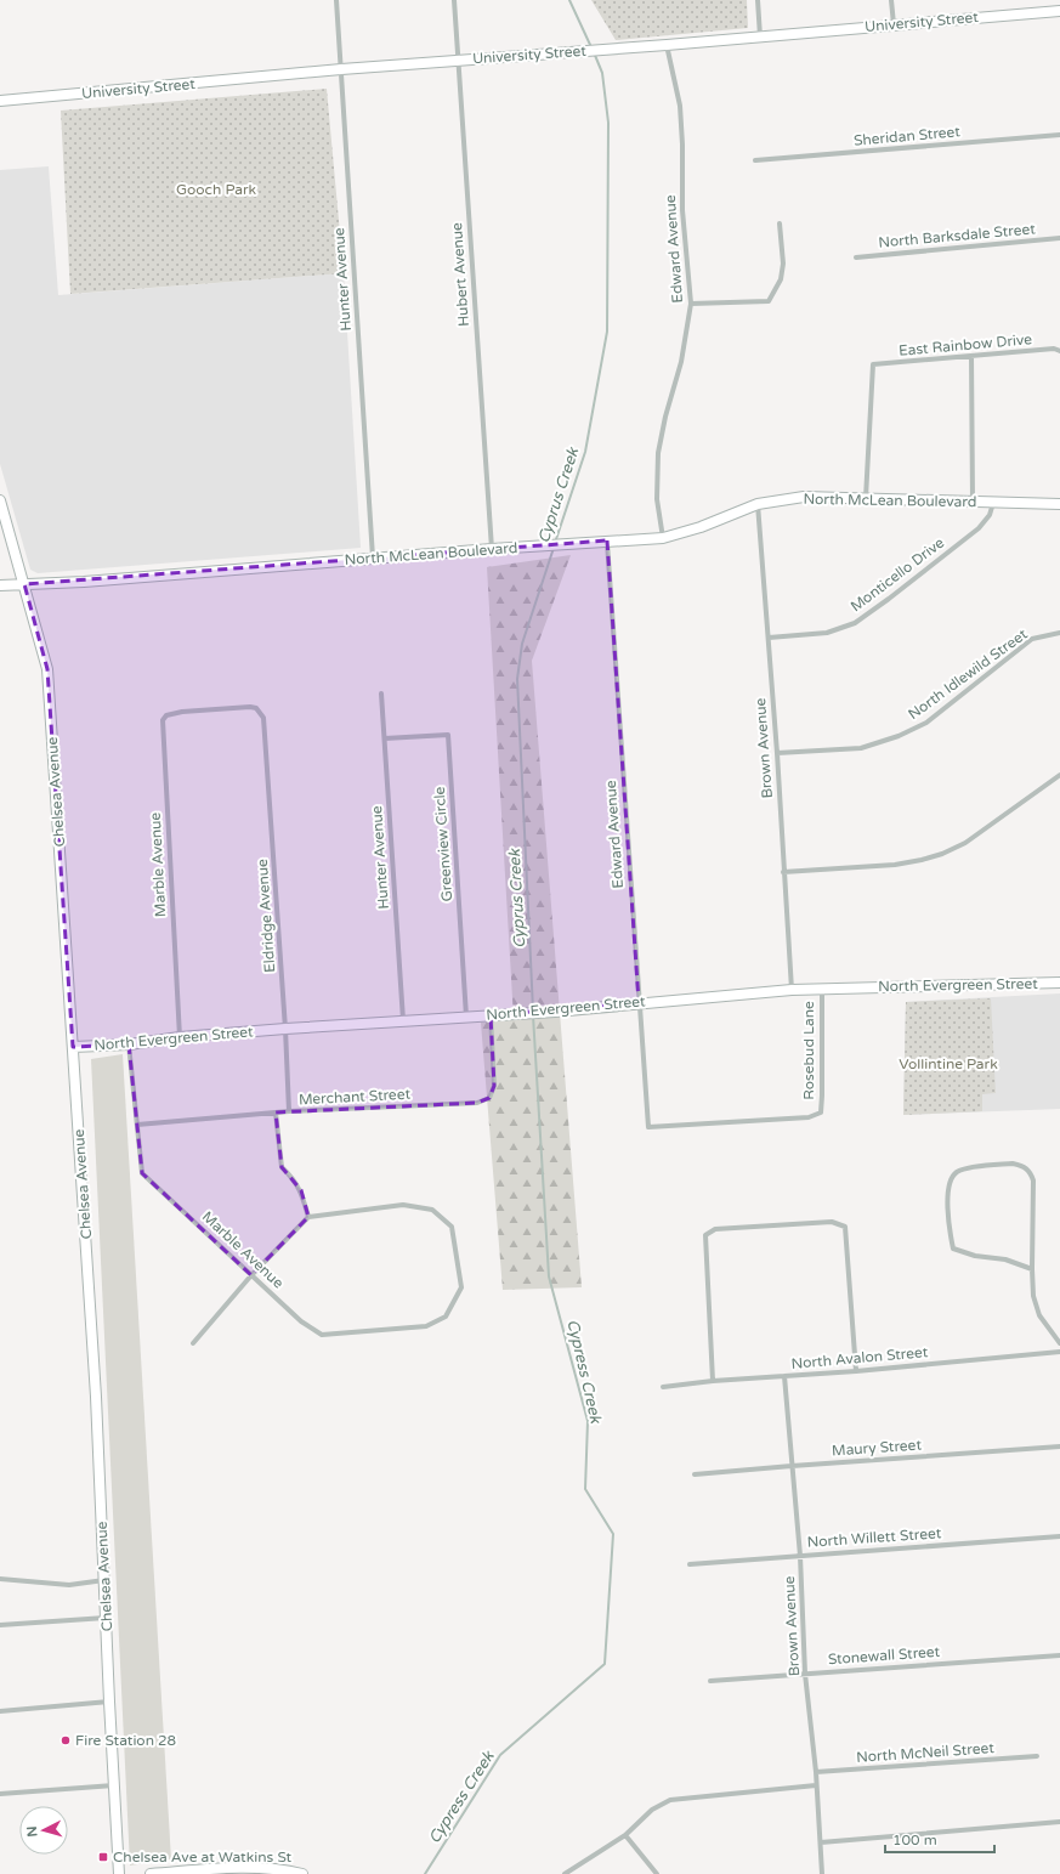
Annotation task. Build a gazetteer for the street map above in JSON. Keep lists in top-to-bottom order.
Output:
{
  "streets": {
    "main road": [
      "University Street",
      "North McLean Boulevard",
      "Chelsea Avenue",
      "North Evergreen Street"
    ],
    "street": [
      "Sheridan Street",
      "North Barksdale Street",
      "Edward Avenue",
      "Hubert Avenue",
      "Hunter Avenue",
      "East Rainbow Drive",
      "Monticello Drive",
      "North Idlewild Street",
      "Brown Avenue",
      "Greenview Circle",
      "Marble Avenue",
      "Eldridge Avenue",
      "Rosebud Lane",
      "Merchant Street",
      "North Avalon Street",
      "Maury Street",
      "North Willett Street",
      "Stonewall Street",
      "North McNeil Street"
    ]
  },
  "crossings": [
    ["University Street", "Edward Avenue"],
    ["University Street", "Hubert Avenue"],
    ["University Street", "Hunter Avenue"],
    ["Edward Avenue", "North McLean Boulevard"],
    ["Edward Avenue", "North Evergreen Street"],
    ["Edward Avenue", "Rosebud Lane"],
    ["Hubert Avenue", "North McLean Boulevard"],
    ["Hunter Avenue", "North McLean Boulevard"],
    ["Hunter Avenue", "Greenview Circle"],
    ["Hunter Avenue", "North Evergreen Street"],
    ["East Rainbow Drive", "North McLean Boulevard"],
    ["North McLean Boulevard", "Monticello Drive"],
    ["North McLean Boulevard", "Brown Avenue"],
    ["North McLean Boulevard", "Chelsea Avenue"],
    ["Monticello Drive", "Brown Avenue"],
    ["North Idlewild Street", "Brown Avenue"],
    ["Brown Avenue", "North Evergreen Street"],
    ["Brown Avenue", "North Avalon Street"],
    ["Brown Avenue", "Maury Street"],
    ["Brown Avenue", "North Willett Street"],
    ["Brown Avenue", "Stonewall Street"],
    ["Brown Avenue", "North McNeil Street"],
    ["Chelsea Avenue", "North Evergreen Street"],
    ["Greenview Circle", "North Evergreen Street"],
    ["Marble Avenue", "Eldridge Avenue"],
    ["Marble Avenue", "North Evergreen Street"],
    ["Marble Avenue", "Merchant Street"],
    ["Eldridge Avenue", "North Evergreen Street"],
    ["Eldridge Avenue", "Merchant Street"],
    ["North Evergreen Street", "Rosebud Lane"],
    ["North Evergreen Street", "Merchant Street"]
  ],
  "water": ["Cyprus Creek", "Cypress Creek"],
  "parks": ["Gooch Park", "Vollintine Park"],
  "places": {
    "other": ["Fire Station 28"],
    "transit": ["Chelsea Ave at Watkins St"]
  },
  "scale_bar": "100 m",
  "north": "left"
}
